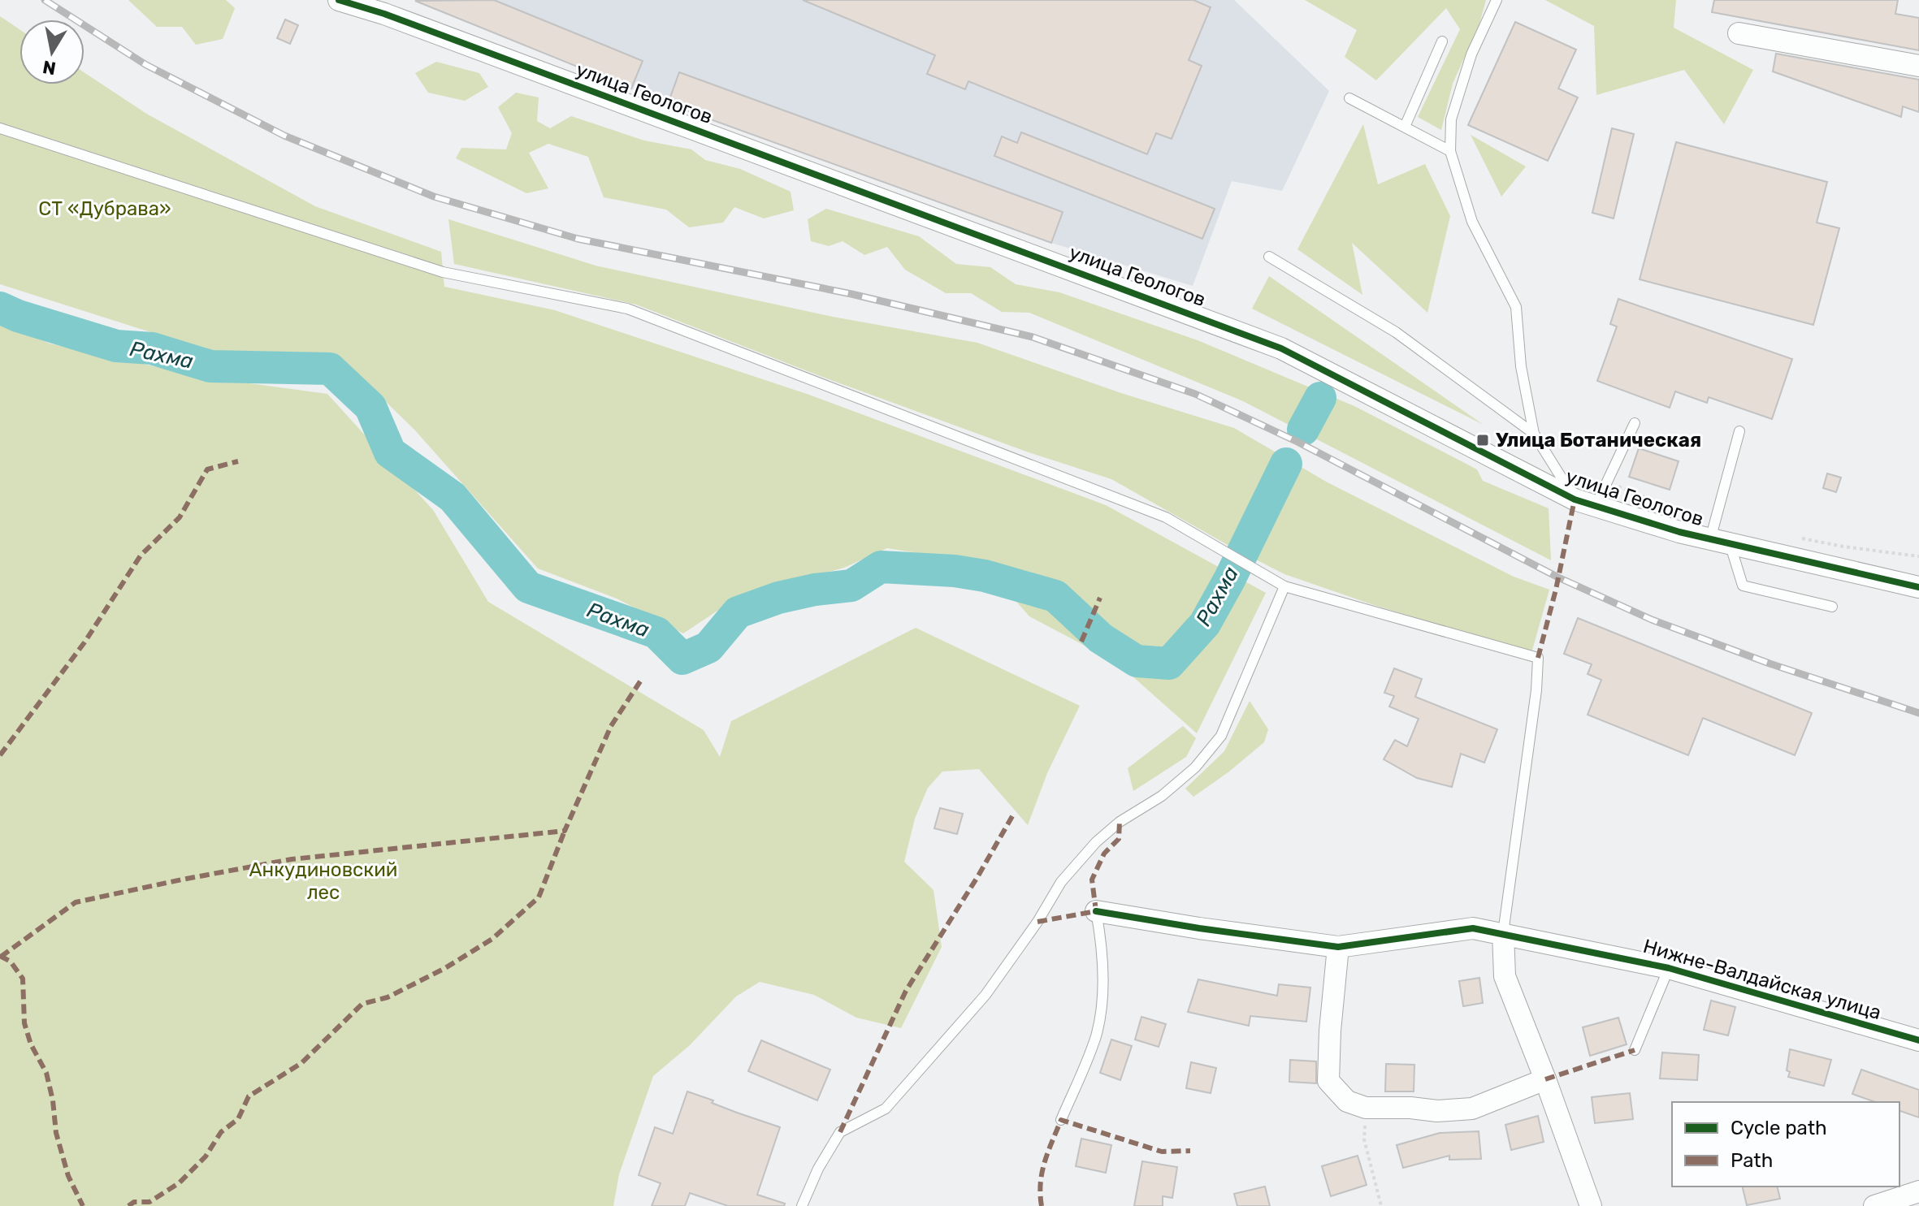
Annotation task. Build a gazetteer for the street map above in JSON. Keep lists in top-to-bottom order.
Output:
{
  "streets": {
    "street": ["улица Геологов", "Нижне-Валдайская улица"]
  },
  "water": ["Рахма"],
  "parks": ["СТ «Дубрава»", "Анкудиновский лес"],
  "places": {
    "transit": ["Улица Ботаническая"]
  },
  "legend": ["Cycle path", "Path"],
  "north": "bottom"
}
